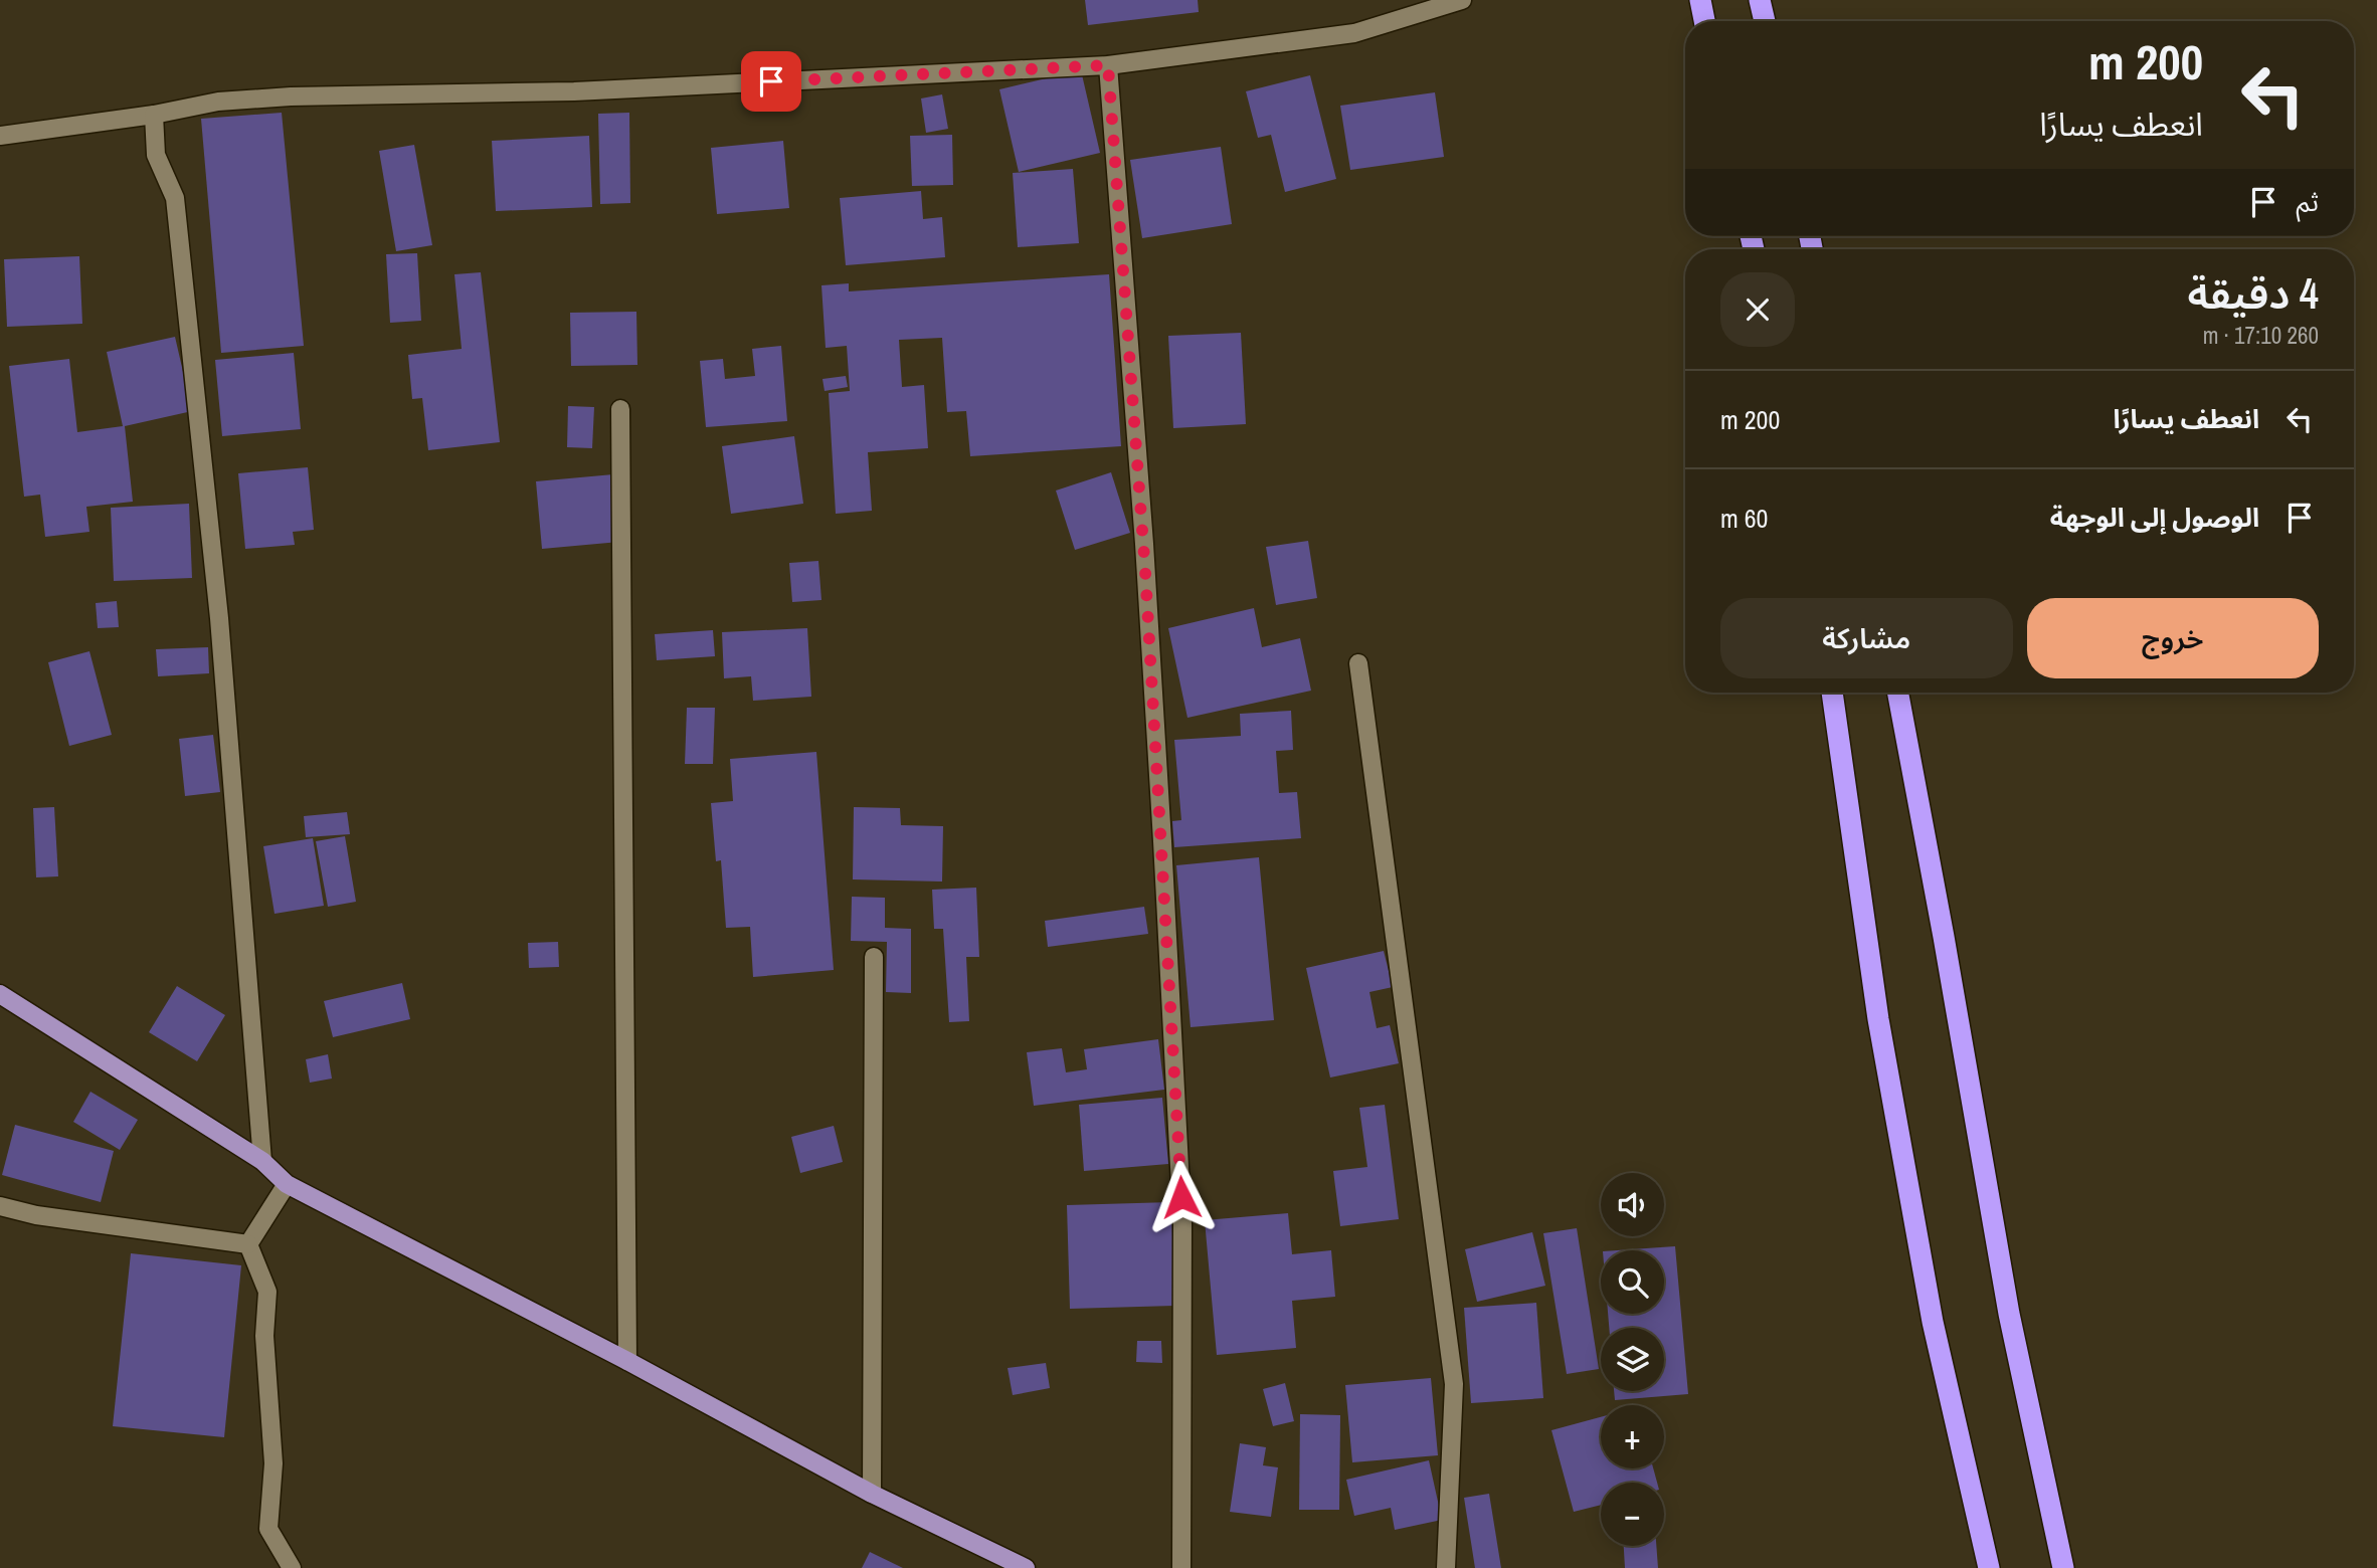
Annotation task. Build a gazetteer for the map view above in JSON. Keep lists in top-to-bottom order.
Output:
{
  "page": {
    "turn": ["200 m", "انعطف يسارًا"],
    "then": "ثم",
    "heading": ["4 دقيقة", "260 m · 17:10"],
    "list": [
      {
        "name": "انعطف يسارًا",
        "value": "200 m"
      },
      {
        "name": "الوصول إلى الوجهة",
        "value": "60 m"
      }
    ],
    "buttons": ["خروج", "مشاركة"],
    "map_buttons": ["+", "−"]
  }
}
